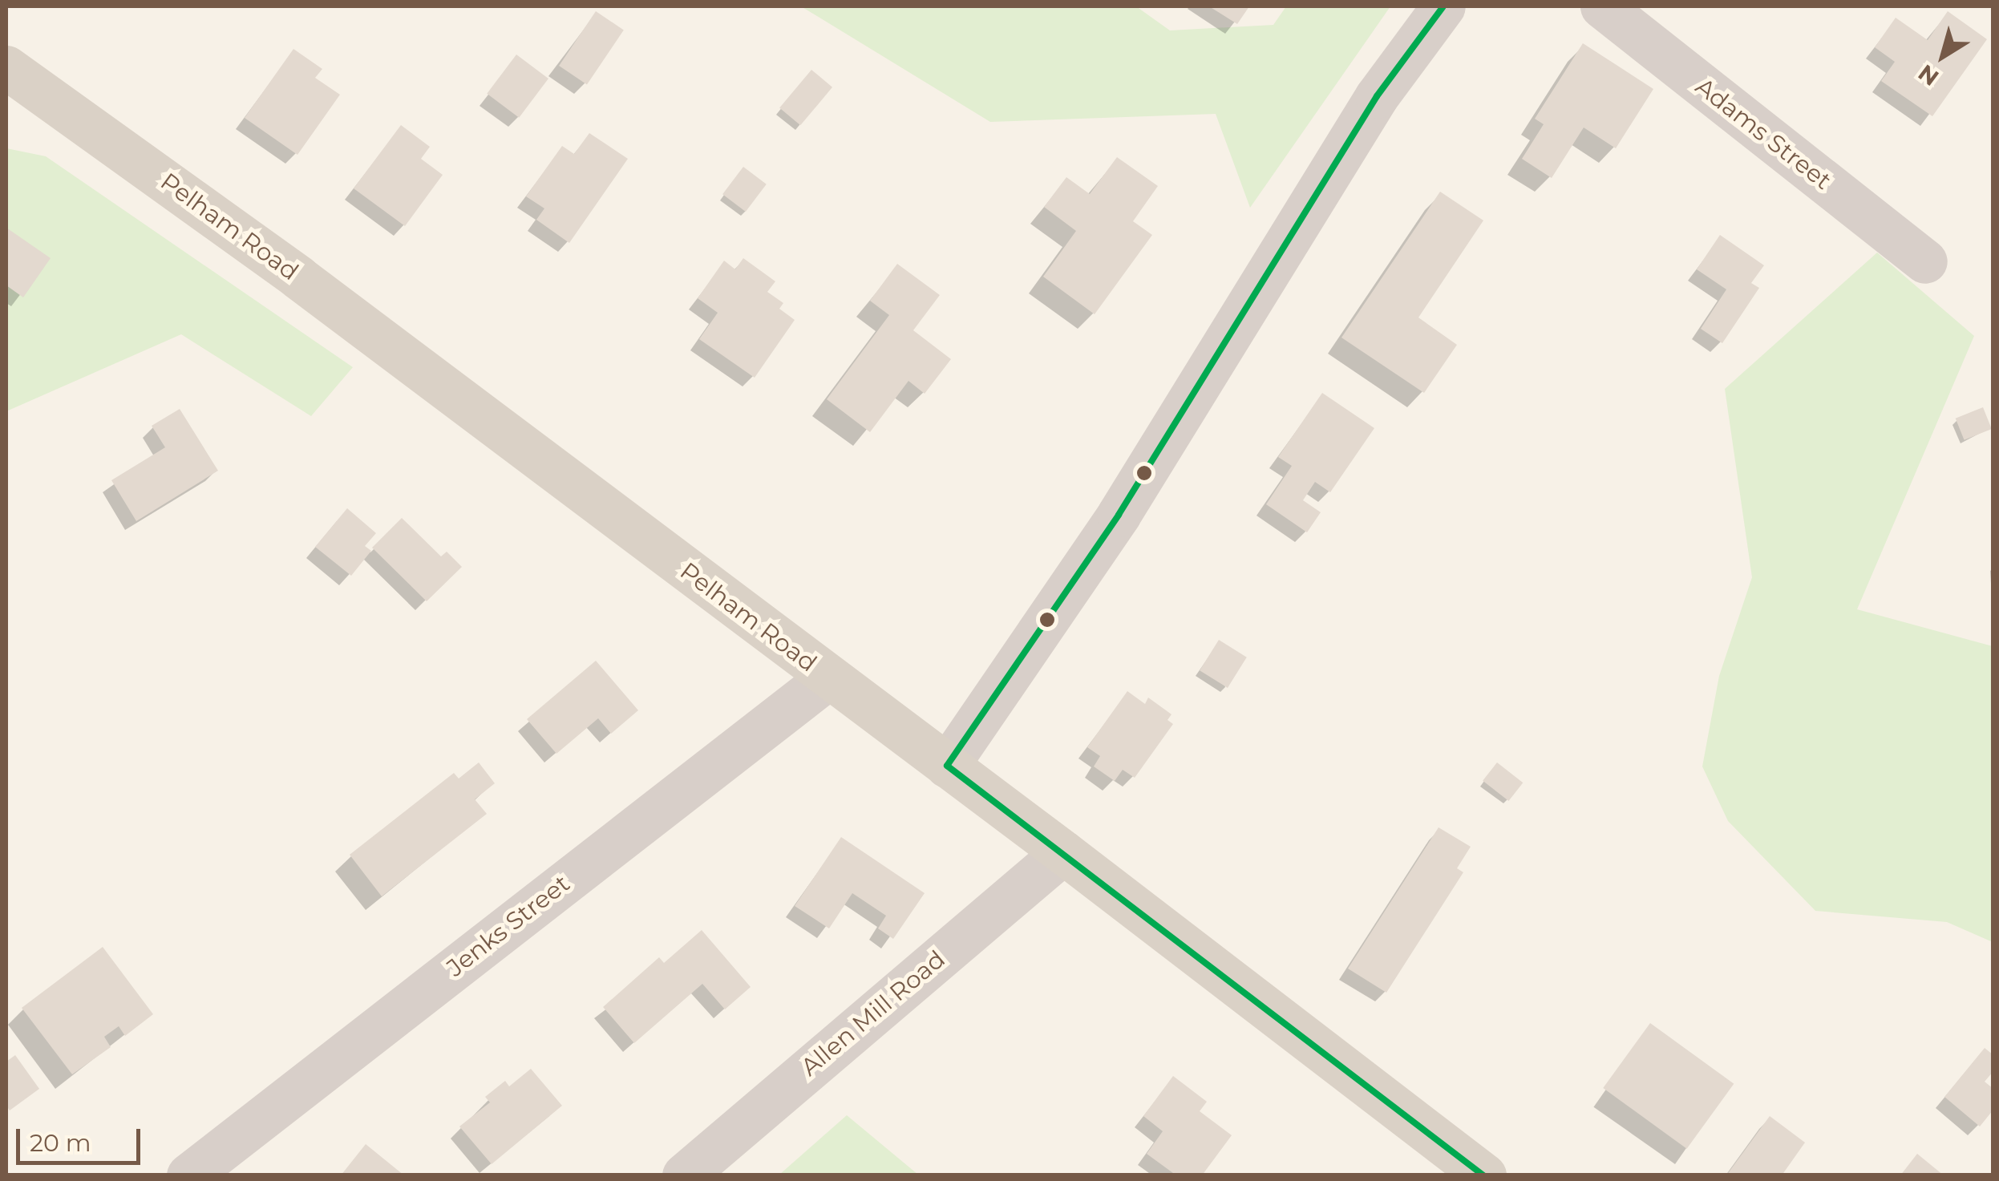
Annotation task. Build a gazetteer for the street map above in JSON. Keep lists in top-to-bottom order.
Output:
{
  "streets": {
    "main road": ["Pelham Road"],
    "street": ["Adams Street", "Jenks Street", "Allen Mill Road"]
  },
  "crossings": [
    ["Pelham Road", "Jenks Street"],
    ["Pelham Road", "Allen Mill Road"]
  ],
  "scale_bar": "20 m",
  "north": "bottom left"
}
